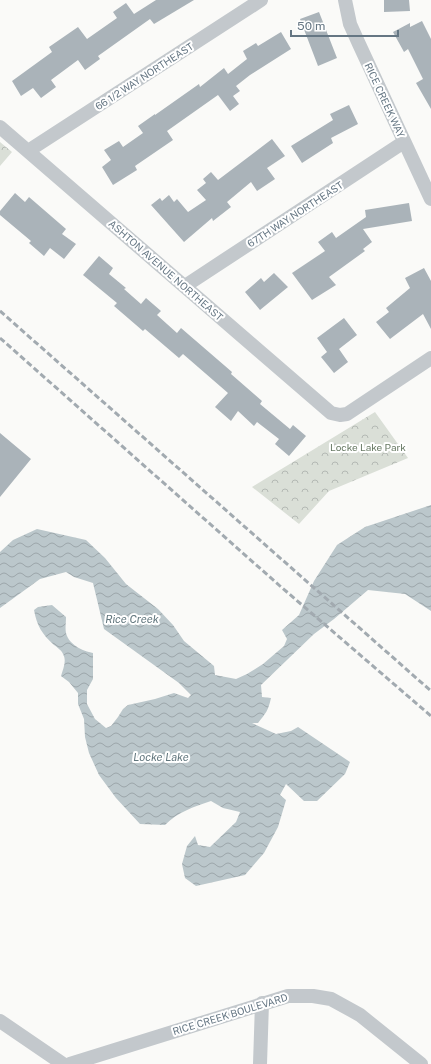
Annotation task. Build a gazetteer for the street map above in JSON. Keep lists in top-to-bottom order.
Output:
{
  "streets": {
    "street": [
      "66 1/2 WAY NORTHEAST",
      "RICE CREEK WAY",
      "67TH WAY NORTHEAST",
      "ASHTON AVENUE NORTHEAST",
      "RICE CREEK BOULEVARD"
    ]
  },
  "crossings": [
    ["66 1/2 WAY NORTHEAST", "ASHTON AVENUE NORTHEAST"],
    ["RICE CREEK WAY", "67TH WAY NORTHEAST"],
    ["67TH WAY NORTHEAST", "ASHTON AVENUE NORTHEAST"]
  ],
  "water": ["Rice Creek", "Locke Lake"],
  "parks": ["Locke Lake Park"],
  "scale_bar": "50 m"
}
